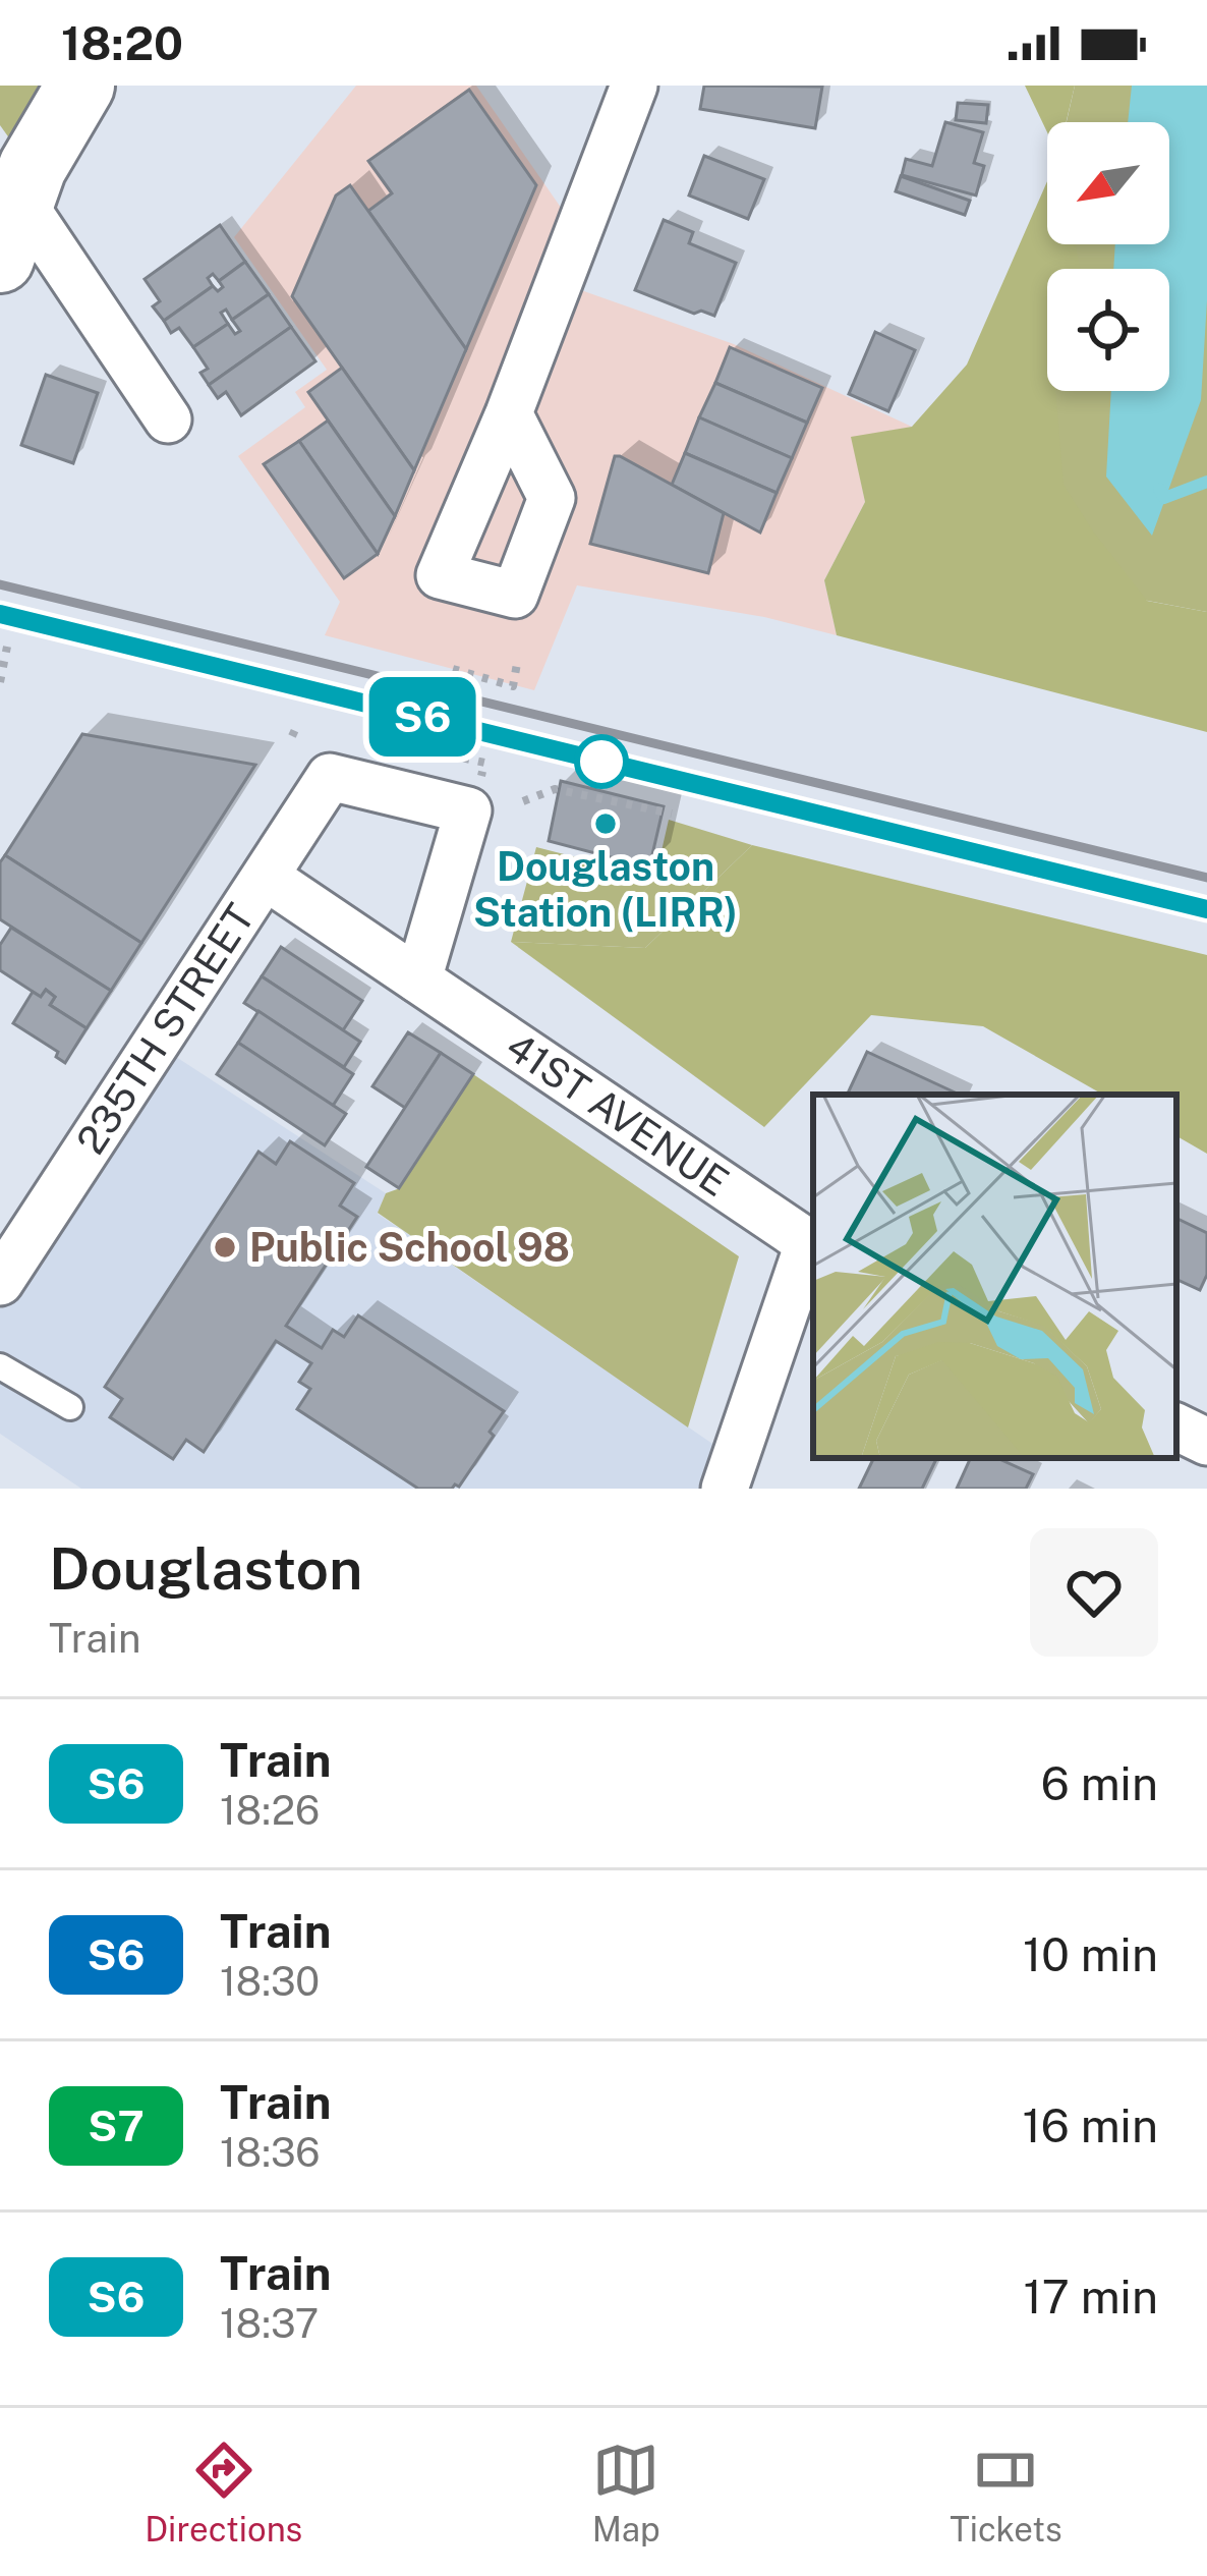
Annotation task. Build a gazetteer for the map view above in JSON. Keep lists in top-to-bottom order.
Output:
{
  "streets": {
    "street": ["235TH STREET", "41ST AVENUE"]
  },
  "crossings": [
    ["235TH STREET", "41ST AVENUE"]
  ],
  "places": ["Douglaston Station (LIRR)", "Public School 98"],
  "north": "bottom left",
  "page": {
    "status": "18:20",
    "on_map": "S6",
    "heading": ["Douglaston", "Train"],
    "list": [
      {
        "mark": "S6",
        "name": "Train",
        "note": "18:26",
        "value": "6 min"
      },
      {
        "mark": "S6",
        "name": "Train",
        "note": "18:30",
        "value": "10 min"
      },
      {
        "mark": "S7",
        "name": "Train",
        "note": "18:36",
        "value": "16 min"
      },
      {
        "mark": "S6",
        "name": "Train",
        "note": "18:37",
        "value": "17 min"
      }
    ],
    "tabs": ["Directions", "Map", "Tickets"]
  }
}
